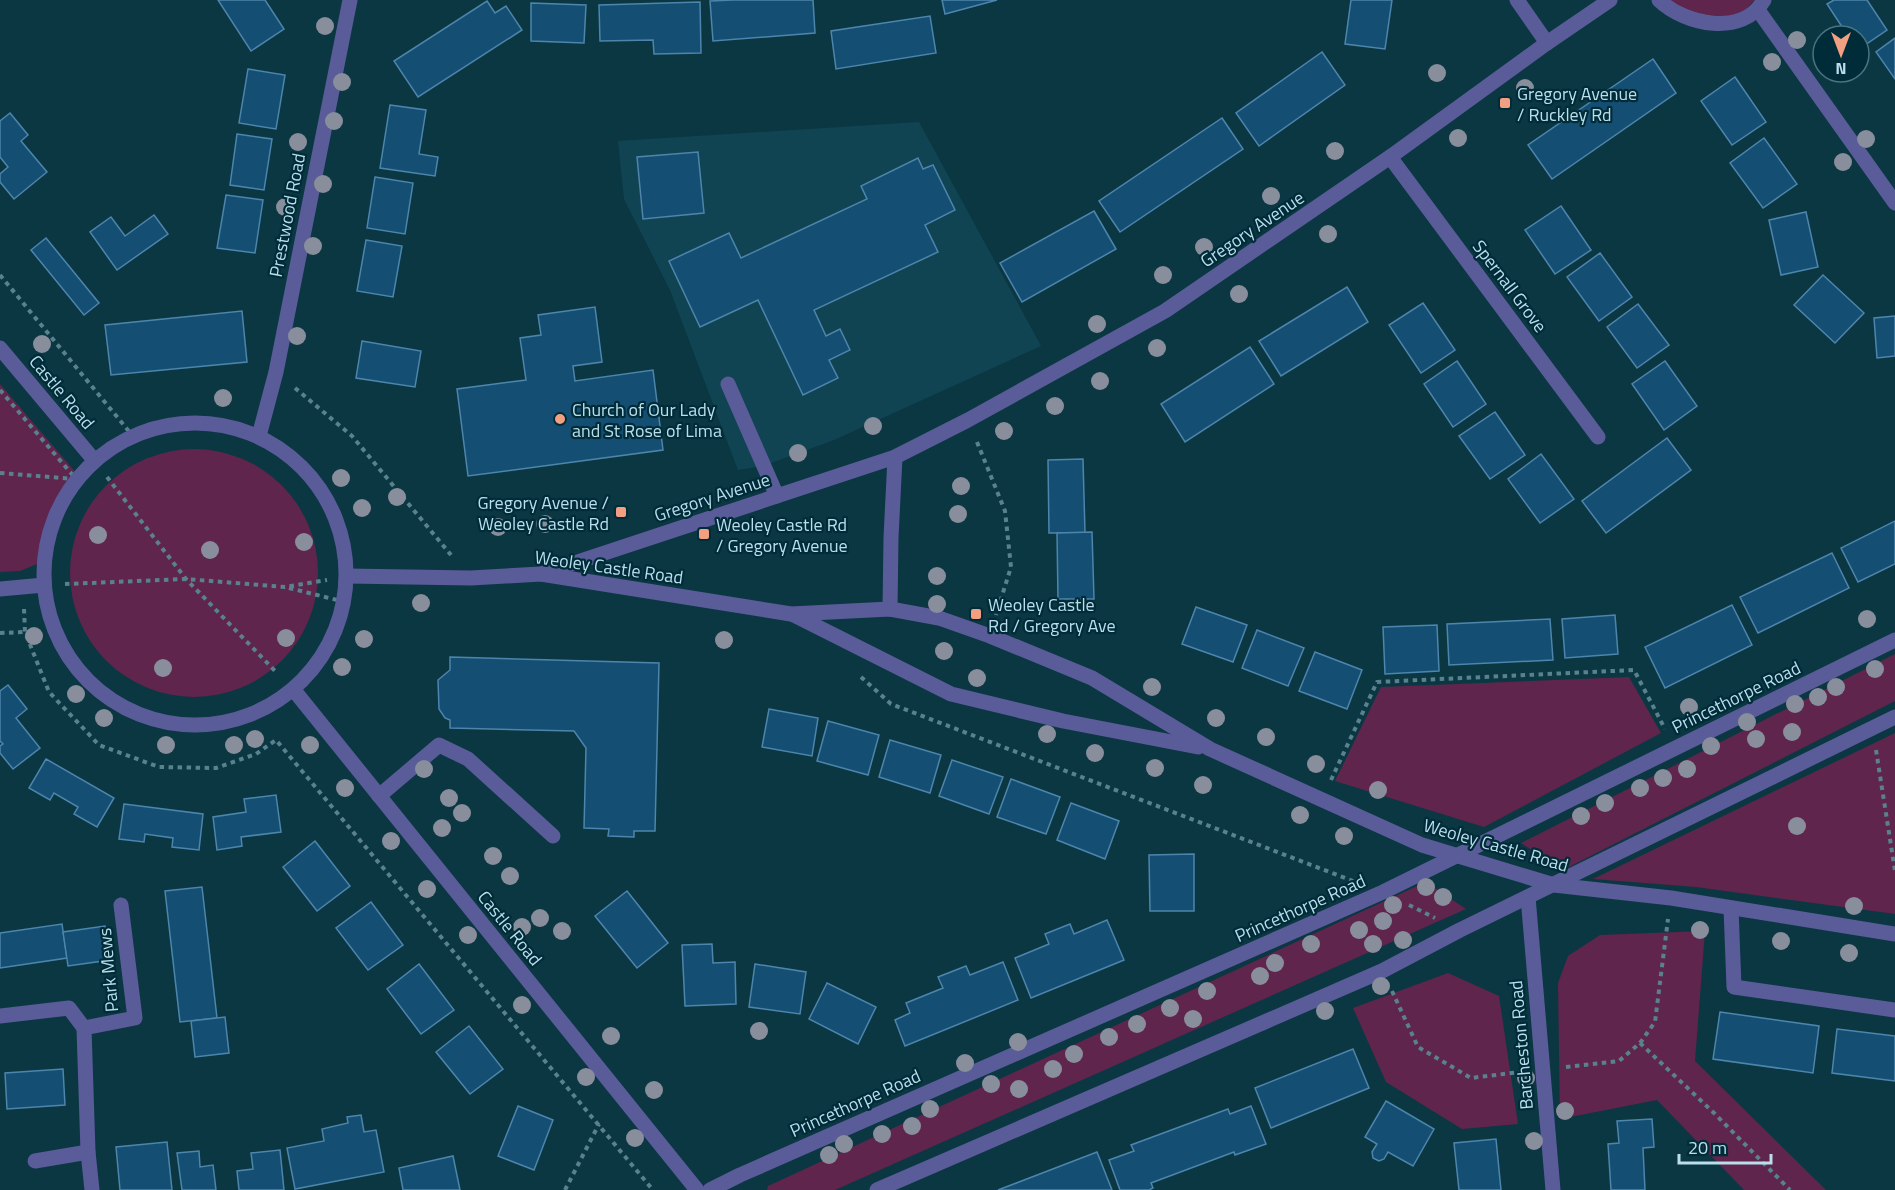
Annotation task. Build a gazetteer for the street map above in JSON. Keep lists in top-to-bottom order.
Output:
{
  "streets": {
    "street": [
      "Prestwood Road",
      "Gregory Avenue",
      "Spernall Grove",
      "Castle Road",
      "Weoley Castle Road",
      "Princethorpe Road",
      "Park Mews",
      "Barcheston Road"
    ]
  },
  "crossings": [
    ["Gregory Avenue", "Spernall Grove"],
    ["Gregory Avenue", "Weoley Castle Road"],
    ["Weoley Castle Road", "Princethorpe Road"]
  ],
  "places": {
    "transit": [
      "Gregory Avenue / Ruckley Rd",
      "Gregory Avenue / Weoley Castle Rd",
      "Weoley Castle Rd / Gregory Avenue",
      "Weoley Castle Rd / Gregory Ave"
    ],
    "other": ["Church of Our Lady and St Rose of Lima"]
  },
  "scale_bar": "20 m",
  "north": "bottom"
}
